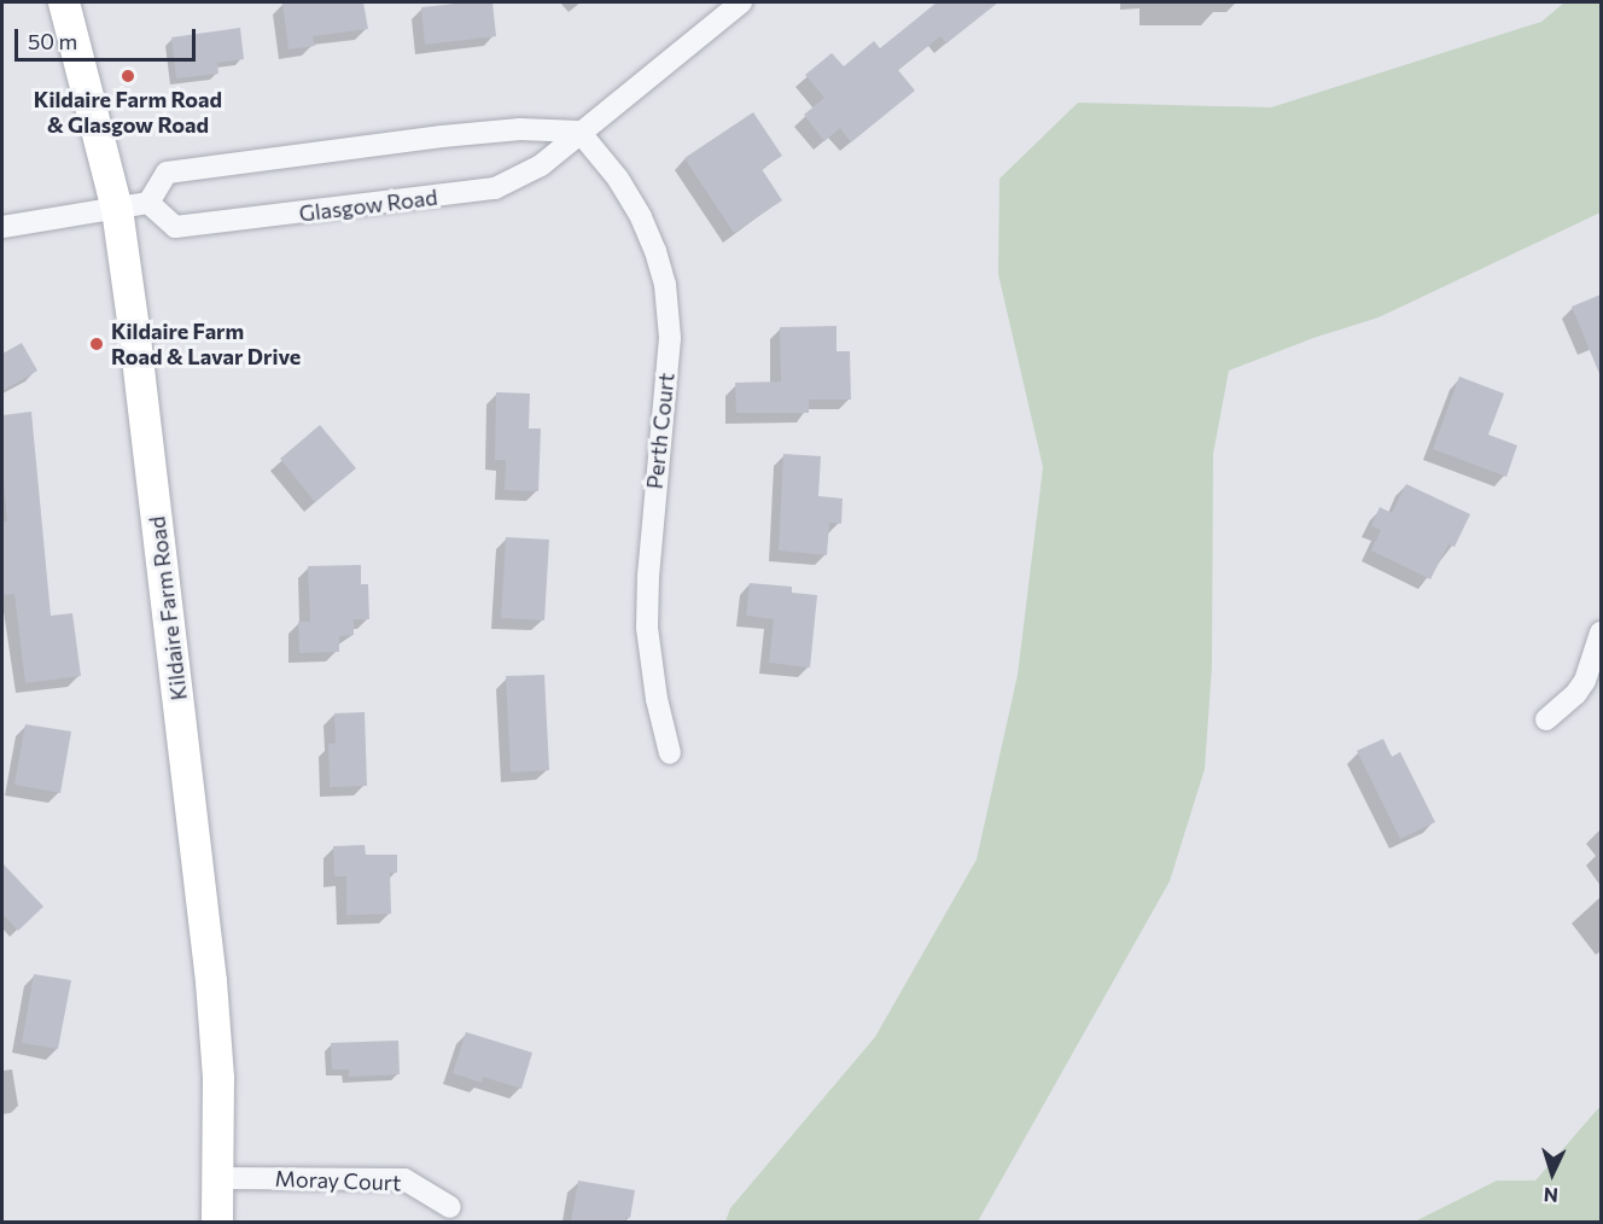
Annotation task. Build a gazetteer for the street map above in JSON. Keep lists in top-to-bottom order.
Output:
{
  "streets": {
    "main road": ["Kildaire Farm Road"],
    "street": ["Glasgow Road", "Perth Court", "Moray Court"]
  },
  "crossings": [
    ["Glasgow Road", "Perth Court"],
    ["Kildaire Farm Road", "Moray Court"]
  ],
  "places": ["Kildaire Farm Road & Glasgow Road", "Kildaire Farm Road & Lavar Drive"],
  "scale_bar": "50 m",
  "north": "bottom"
}
